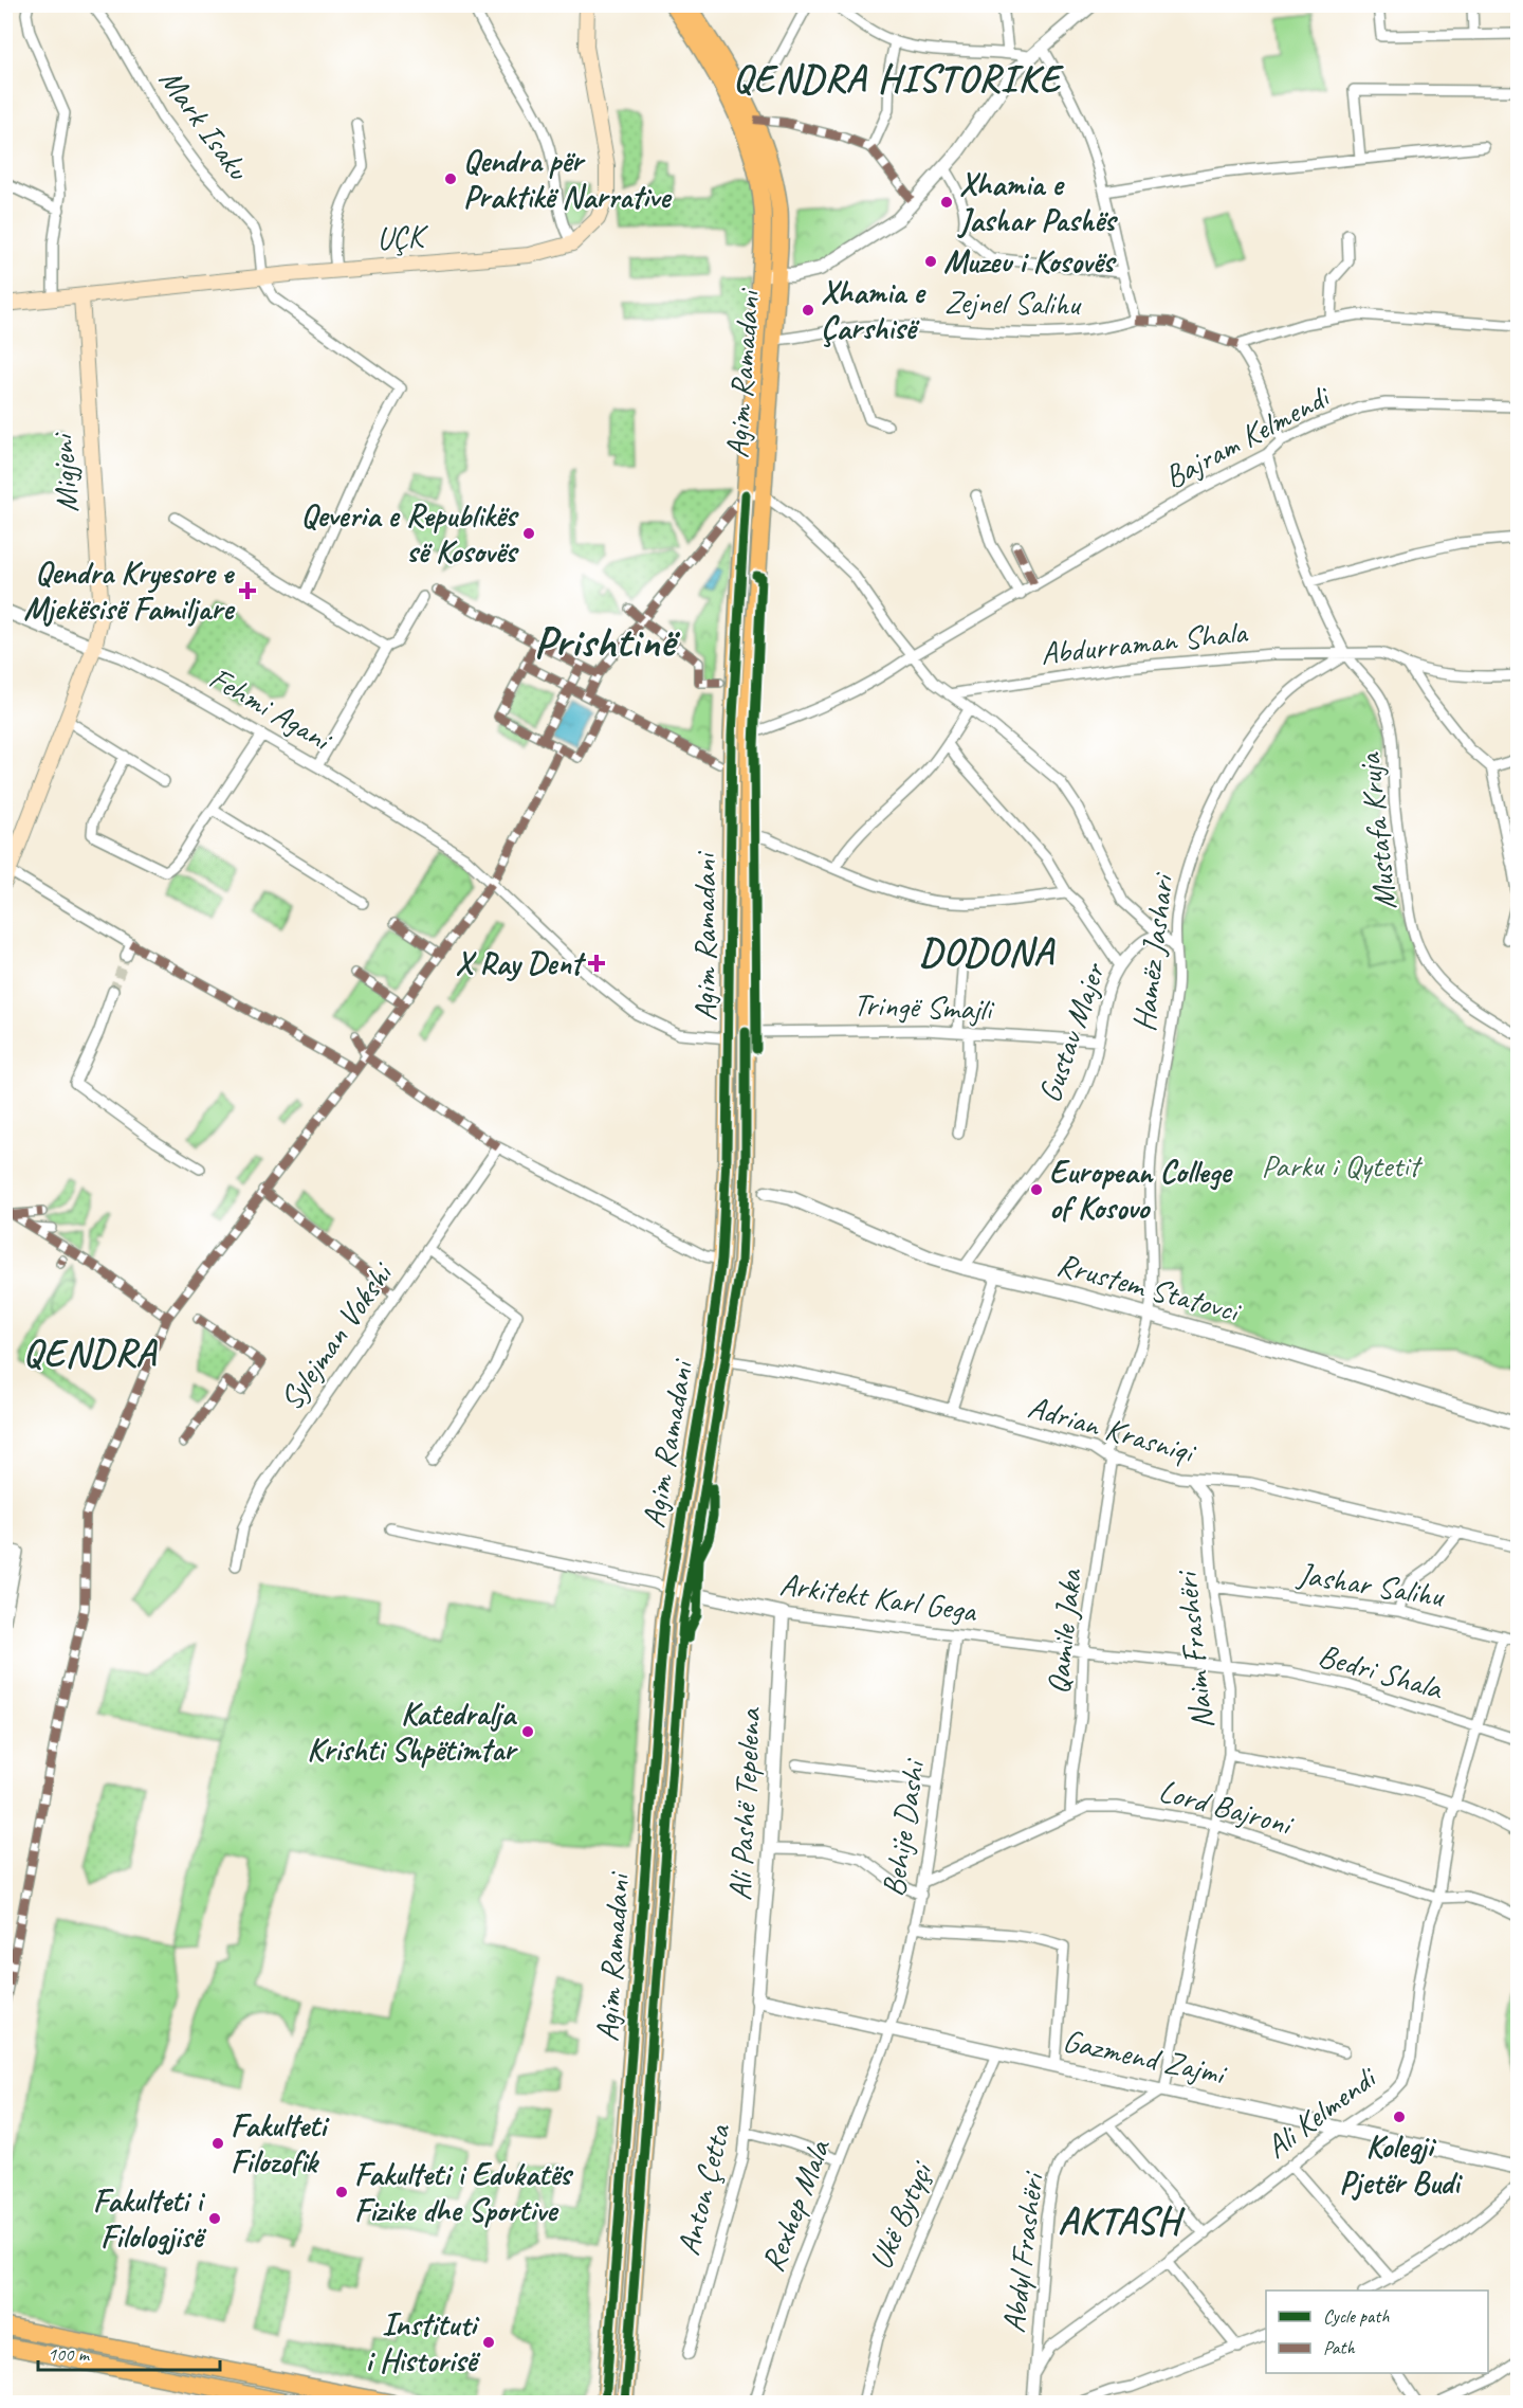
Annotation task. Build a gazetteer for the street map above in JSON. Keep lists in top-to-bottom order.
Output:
{
  "streets": {
    "main road": ["UÇK", "Agim Ramadani", "Migjeni"],
    "street": [
      "Mark Isaku",
      "Zejnel Salihu",
      "Bajram Kelmendi",
      "Abdurraman Shala",
      "Fehmi Agani",
      "Mustafa Kruja",
      "Hamëz Jashari",
      "Tringë Smajli",
      "Gustav Majer",
      "Rrustem Statovci",
      "Sylejman Vokshi",
      "Adrian Krasniqi",
      "Jashar Salihu",
      "Arkitekt Karl Gega",
      "Qamile Jaka",
      "Naim Frashëri",
      "Bedri Shala",
      "Ali Pashë Tepelena",
      "Lord Bajroni",
      "Behije Dashi",
      "Gazmend Zajmi",
      "Ali Kelmendi",
      "Anton Çetta",
      "Rexhep Mala",
      "Ukë Bytyçi",
      "Abdyl Frashëri"
    ]
  },
  "crossings": [
    ["Mark Isaku", "UÇK"],
    ["UÇK", "Migjeni"],
    ["Zejnel Salihu", "Agim Ramadani"],
    ["Agim Ramadani", "Bajram Kelmendi"],
    ["Agim Ramadani", "Tringë Smajli"],
    ["Agim Ramadani", "Adrian Krasniqi"],
    ["Agim Ramadani", "Arkitekt Karl Gega"],
    ["Bajram Kelmendi", "Mustafa Kruja"],
    ["Migjeni", "Fehmi Agani"],
    ["Abdurraman Shala", "Mustafa Kruja"],
    ["Abdurraman Shala", "Hamëz Jashari"],
    ["Mustafa Kruja", "Hamëz Jashari"],
    ["Hamëz Jashari", "Rrustem Statovci"],
    ["Hamëz Jashari", "Adrian Krasniqi"],
    ["Hamëz Jashari", "Qamile Jaka"],
    ["Tringë Smajli", "Gustav Majer"],
    ["Gustav Majer", "Rrustem Statovci"],
    ["Adrian Krasniqi", "Qamile Jaka"],
    ["Adrian Krasniqi", "Naim Frashëri"],
    ["Jashar Salihu", "Naim Frashëri"],
    ["Jashar Salihu", "Ali Kelmendi"],
    ["Arkitekt Karl Gega", "Qamile Jaka"],
    ["Arkitekt Karl Gega", "Naim Frashëri"],
    ["Arkitekt Karl Gega", "Bedri Shala"],
    ["Arkitekt Karl Gega", "Ali Pashë Tepelena"],
    ["Arkitekt Karl Gega", "Behije Dashi"],
    ["Qamile Jaka", "Lord Bajroni"],
    ["Naim Frashëri", "Bedri Shala"],
    ["Naim Frashëri", "Lord Bajroni"],
    ["Naim Frashëri", "Gazmend Zajmi"],
    ["Naim Frashëri", "Abdyl Frashëri"],
    ["Bedri Shala", "Ali Kelmendi"],
    ["Ali Pashë Tepelena", "Gazmend Zajmi"],
    ["Ali Pashë Tepelena", "Anton Çetta"],
    ["Lord Bajroni", "Behije Dashi"],
    ["Lord Bajroni", "Ali Kelmendi"],
    ["Behije Dashi", "Gazmend Zajmi"],
    ["Behije Dashi", "Rexhep Mala"],
    ["Gazmend Zajmi", "Ali Kelmendi"],
    ["Gazmend Zajmi", "Anton Çetta"],
    ["Gazmend Zajmi", "Rexhep Mala"],
    ["Gazmend Zajmi", "Ukë Bytyçi"],
    ["Gazmend Zajmi", "Abdyl Frashëri"],
    ["Ali Kelmendi", "Abdyl Frashëri"]
  ],
  "districts": [
    "QENDRA HISTORIKE",
    "Prishtinë",
    "DODONA",
    "QENDRA",
    "AKTASH"
  ],
  "parks": ["Parku i Qytetit"],
  "places": {
    "other": [
      "Qendra për Praktikë Narrative",
      "Xhamia e Jashar Pashës",
      "Muzeu i Kosovës",
      "Xhamia e Çarshisë",
      "Qeveria e Republikës së Kosovës",
      "European College of Kosovo",
      "Katedralja Krishti Shpëtimtar",
      "Kolegji Pjetër Budi",
      "Fakulteti Filozofik",
      "Fakulteti i Edukatës Fizike dhe Sportive",
      "Fakulteti i Filologjisë",
      "Instituti i Historisë"
    ],
    "health": ["Qendra Kryesore e Mjekësisë Familjare", "X Ray Dent"]
  },
  "legend": ["Cycle path", "Path"],
  "scale_bar": "100 m"
}
